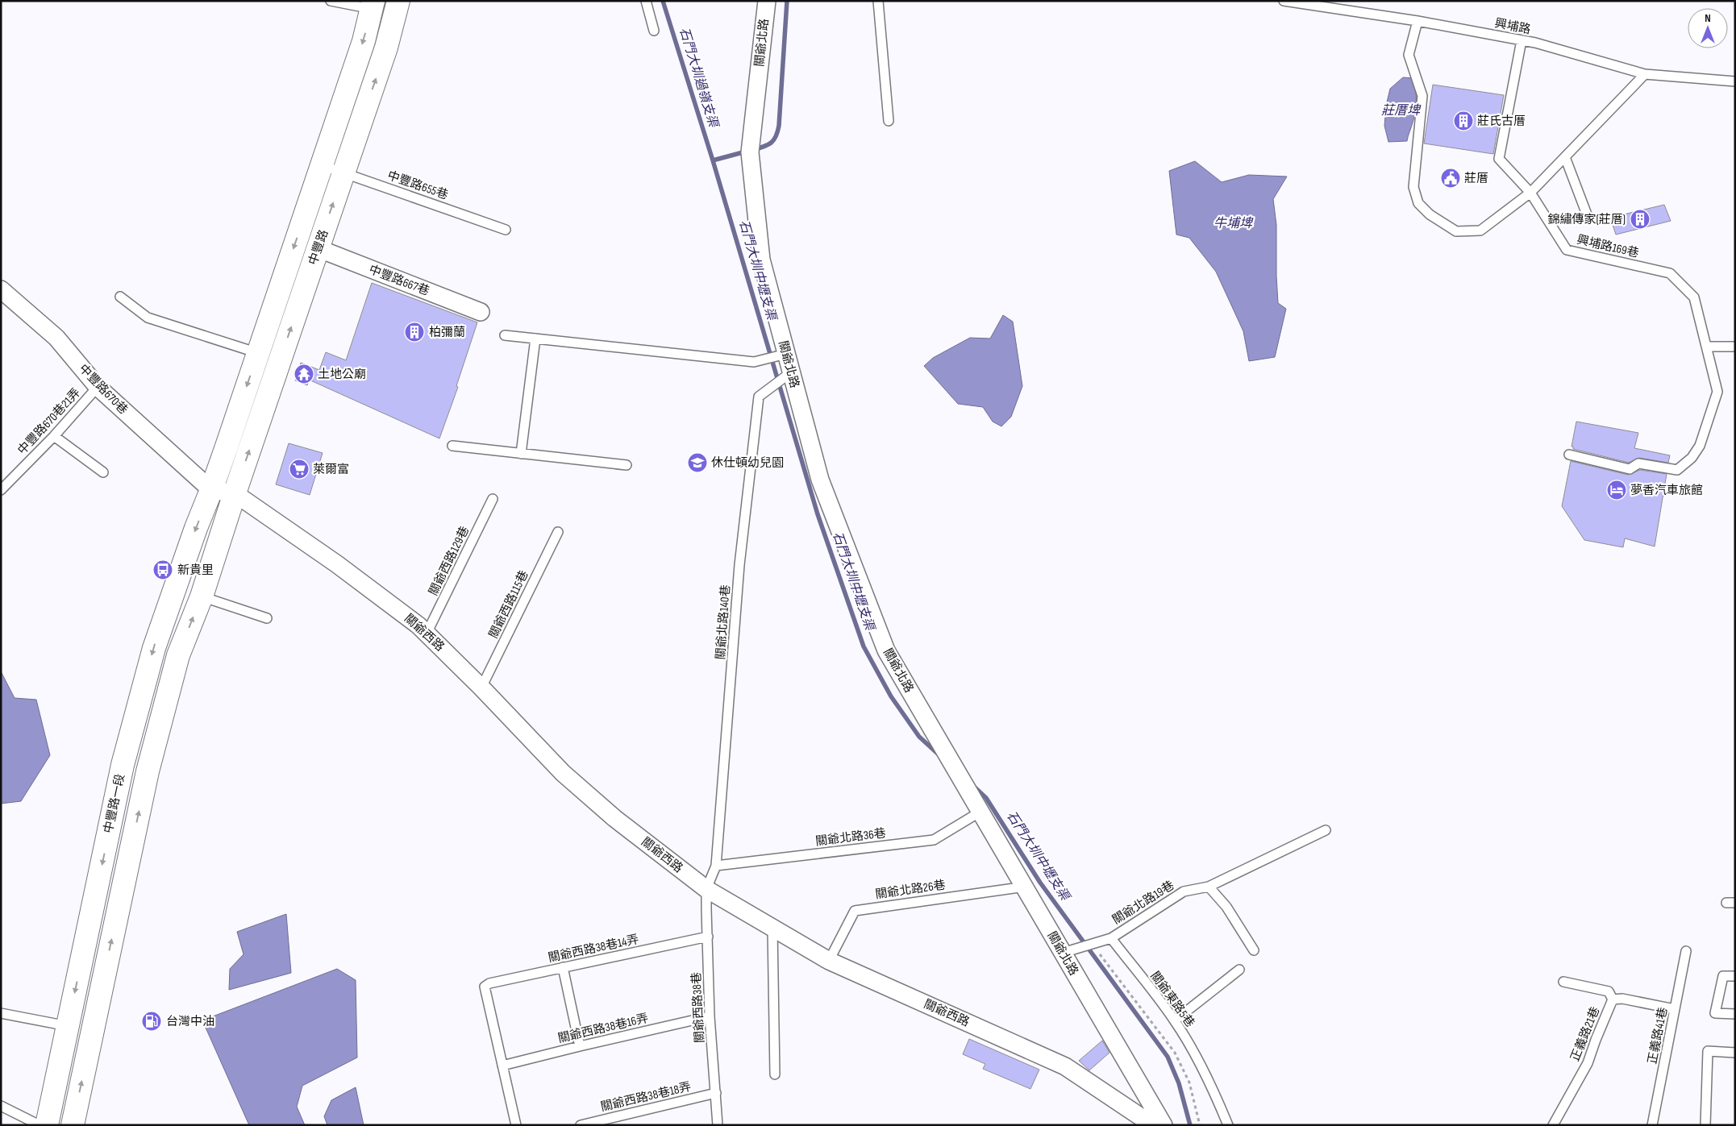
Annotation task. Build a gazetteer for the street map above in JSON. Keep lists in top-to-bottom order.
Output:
{
  "streets": {
    "main road": ["中豐路", "中豐路一段"],
    "street": [
      "關爺北路",
      "中豐路667巷",
      "中豐路670巷",
      "關爺西路"
    ],
    "lane": [
      "興埔路",
      "中豐路655巷",
      "興埔路169巷",
      "中豐路670巷21弄",
      "關爺西路129巷",
      "關爺西路115巷",
      "關爺北路140巷",
      "關爺北路36巷",
      "關爺北路26巷",
      "關爺北路19巷",
      "關爺西路38巷14弄",
      "關爺東路5巷",
      "關爺西路38巷",
      "關爺西路38巷16弄",
      "正義路21巷",
      "正義路41巷",
      "關爺西路38巷18弄"
    ]
  },
  "crossings": [
    ["興埔路", "興埔路169巷"],
    ["關爺北路", "關爺北路140巷"],
    ["關爺北路", "關爺北路36巷"],
    ["關爺北路", "關爺北路26巷"],
    ["中豐路655巷", "中豐路"],
    ["中豐路", "中豐路667巷"],
    ["中豐路", "中豐路670巷"],
    ["中豐路", "關爺西路"],
    ["中豐路", "中豐路一段"],
    ["中豐路670巷", "中豐路670巷21弄"],
    ["中豐路670巷", "中豐路一段"],
    ["關爺西路129巷", "關爺西路"],
    ["關爺西路115巷", "關爺西路"],
    ["關爺北路140巷", "關爺西路"],
    ["關爺北路140巷", "關爺北路36巷"],
    ["關爺北路140巷", "關爺西路38巷"],
    ["關爺西路", "關爺北路26巷"],
    ["關爺西路", "關爺西路38巷"],
    ["關爺北路19巷", "關爺東路5巷"],
    ["關爺西路38巷14弄", "關爺西路38巷"],
    ["關爺西路38巷14弄", "關爺西路38巷16弄"],
    ["關爺西路38巷", "關爺西路38巷16弄"],
    ["關爺西路38巷", "關爺西路38巷18弄"]
  ],
  "water": [
    "石門大圳過嶺支渠",
    "莊厝埤",
    "牛埔埤",
    "石門大圳中壢支渠"
  ],
  "places": {
    "building": ["莊氏古厝", "錦繡傳家(莊厝)", "柏彌蘭"],
    "public building": ["莊厝"],
    "temple": ["土地公廟"],
    "school or university": ["休仕頓幼兒園"],
    "supermarket": ["萊爾富"],
    "hotel": ["夢香汽車旅館"],
    "bus stop": ["新貴里"],
    "fuel station": ["台灣中油"]
  },
  "north": "top"
}
